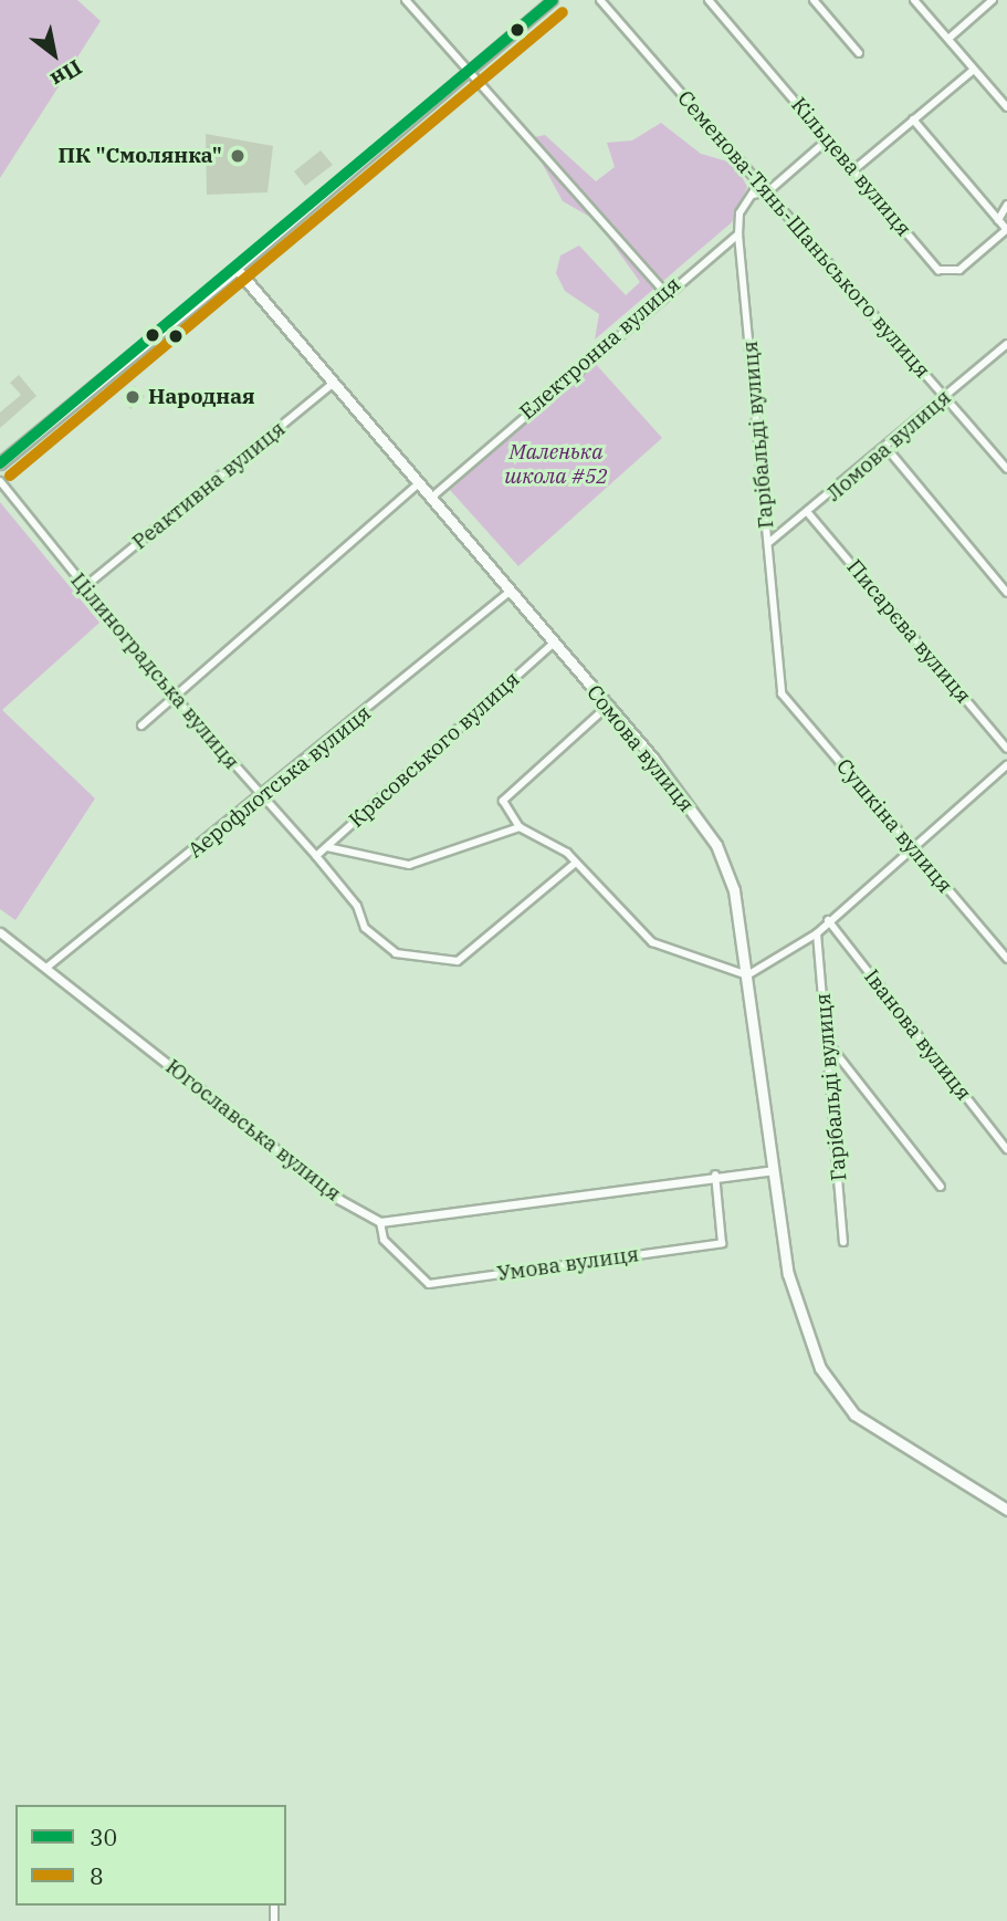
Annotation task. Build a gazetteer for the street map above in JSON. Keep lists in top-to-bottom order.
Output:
{
  "streets": {
    "main road": ["Сомова вулиця"],
    "street": [
      "Кільцева вулиця",
      "Семенова-Тянь-Шаньського вулиця",
      "Електронна вулиця",
      "Гарібальді вулиця",
      "Ломова вулиця",
      "Реактивна вулиця",
      "Писарєва вулиця",
      "Цілиноградська вулиця",
      "Красовського вулиця",
      "Аерофлотська вулиця",
      "Сушкіна вулиця",
      "Іванова вулиця",
      "Югославська вулиця",
      "Умова вулиця"
    ]
  },
  "crossings": [
    ["Семенова-Тянь-Шаньського вулиця", "Гарібальді вулиця"],
    ["Семенова-Тянь-Шаньського вулиця", "Ломова вулиця"],
    ["Електронна вулиця", "Гарібальді вулиця"],
    ["Електронна вулиця", "Сомова вулиця"],
    ["Гарібальді вулиця", "Ломова вулиця"],
    ["Гарібальді вулиця", "Сушкіна вулиця"],
    ["Ломова вулиця", "Писарєва вулиця"],
    ["Реактивна вулиця", "Цілиноградська вулиця"],
    ["Реактивна вулиця", "Сомова вулиця"],
    ["Цілиноградська вулиця", "Красовського вулиця"],
    ["Цілиноградська вулиця", "Аерофлотська вулиця"],
    ["Сомова вулиця", "Красовського вулиця"],
    ["Сомова вулиця", "Аерофлотська вулиця"],
    ["Аерофлотська вулиця", "Югославська вулиця"],
    ["Югославська вулиця", "Умова вулиця"]
  ],
  "parks": ["Маленька школа #52"],
  "places": ["ПК \"Смолянка\"", "Народная"],
  "lines": ["transit line 30", "transit line 8"],
  "legend": ["30", "8"],
  "north": "bottom right"
}
